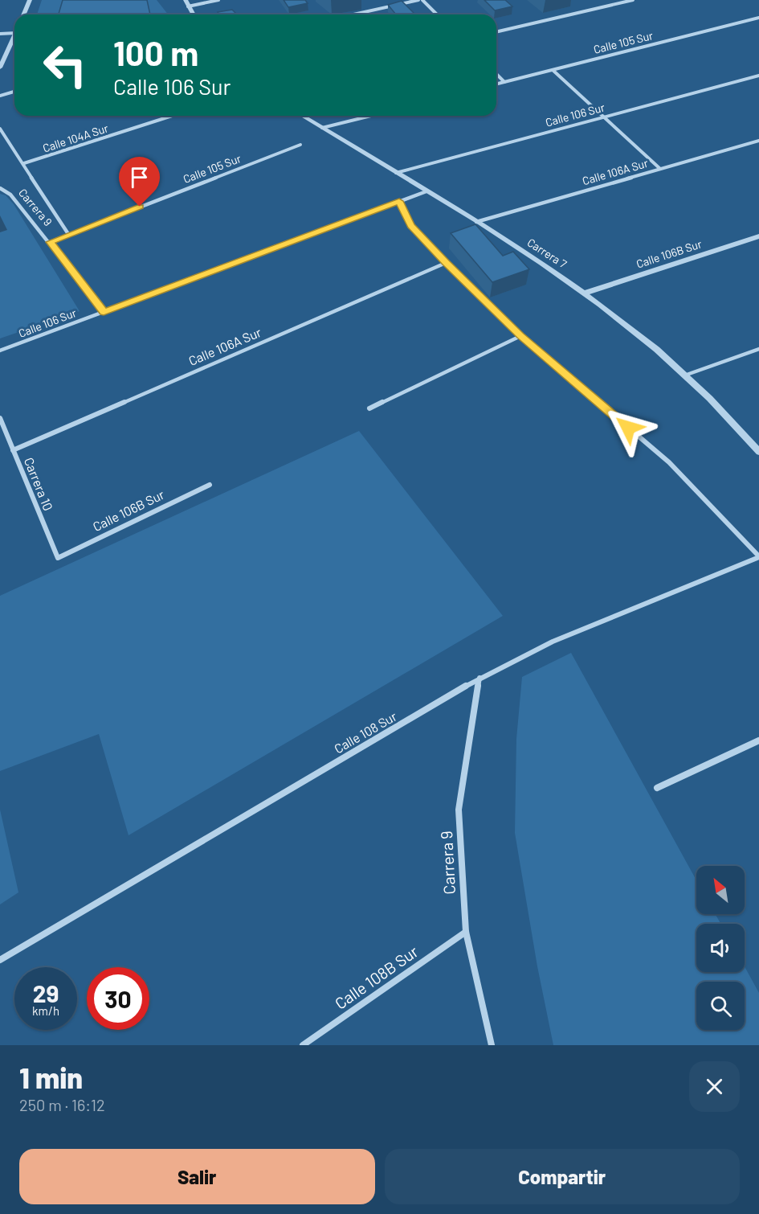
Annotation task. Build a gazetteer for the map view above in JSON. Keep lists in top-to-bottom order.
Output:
{
  "streets": {
    "street": [
      "Calle 105 Sur",
      "Calle 106 Sur",
      "Calle 104A Sur",
      "Calle 106A Sur",
      "Carrera 9",
      "Carrera 7",
      "Calle 106B Sur",
      "Carrera 10",
      "Calle 108 Sur",
      "Calle 108B Sur"
    ]
  },
  "crossings": [
    ["Calle 105 Sur", "Carrera 9"],
    ["Calle 106 Sur", "Carrera 9"],
    ["Calle 106 Sur", "Carrera 7"],
    ["Calle 104A Sur", "Carrera 9"],
    ["Calle 106A Sur", "Carrera 7"],
    ["Calle 106A Sur", "Carrera 10"],
    ["Carrera 9", "Calle 108 Sur"],
    ["Carrera 9", "Calle 108B Sur"],
    ["Carrera 7", "Calle 106B Sur"],
    ["Calle 106B Sur", "Carrera 10"]
  ],
  "north": "top left",
  "page": {
    "turn": ["100 m", "Calle 106 Sur"],
    "speed": "29 km/h",
    "limit": "30",
    "heading": ["1 min", "250 m · 16:12"],
    "buttons": ["Salir", "Compartir"]
  }
}
